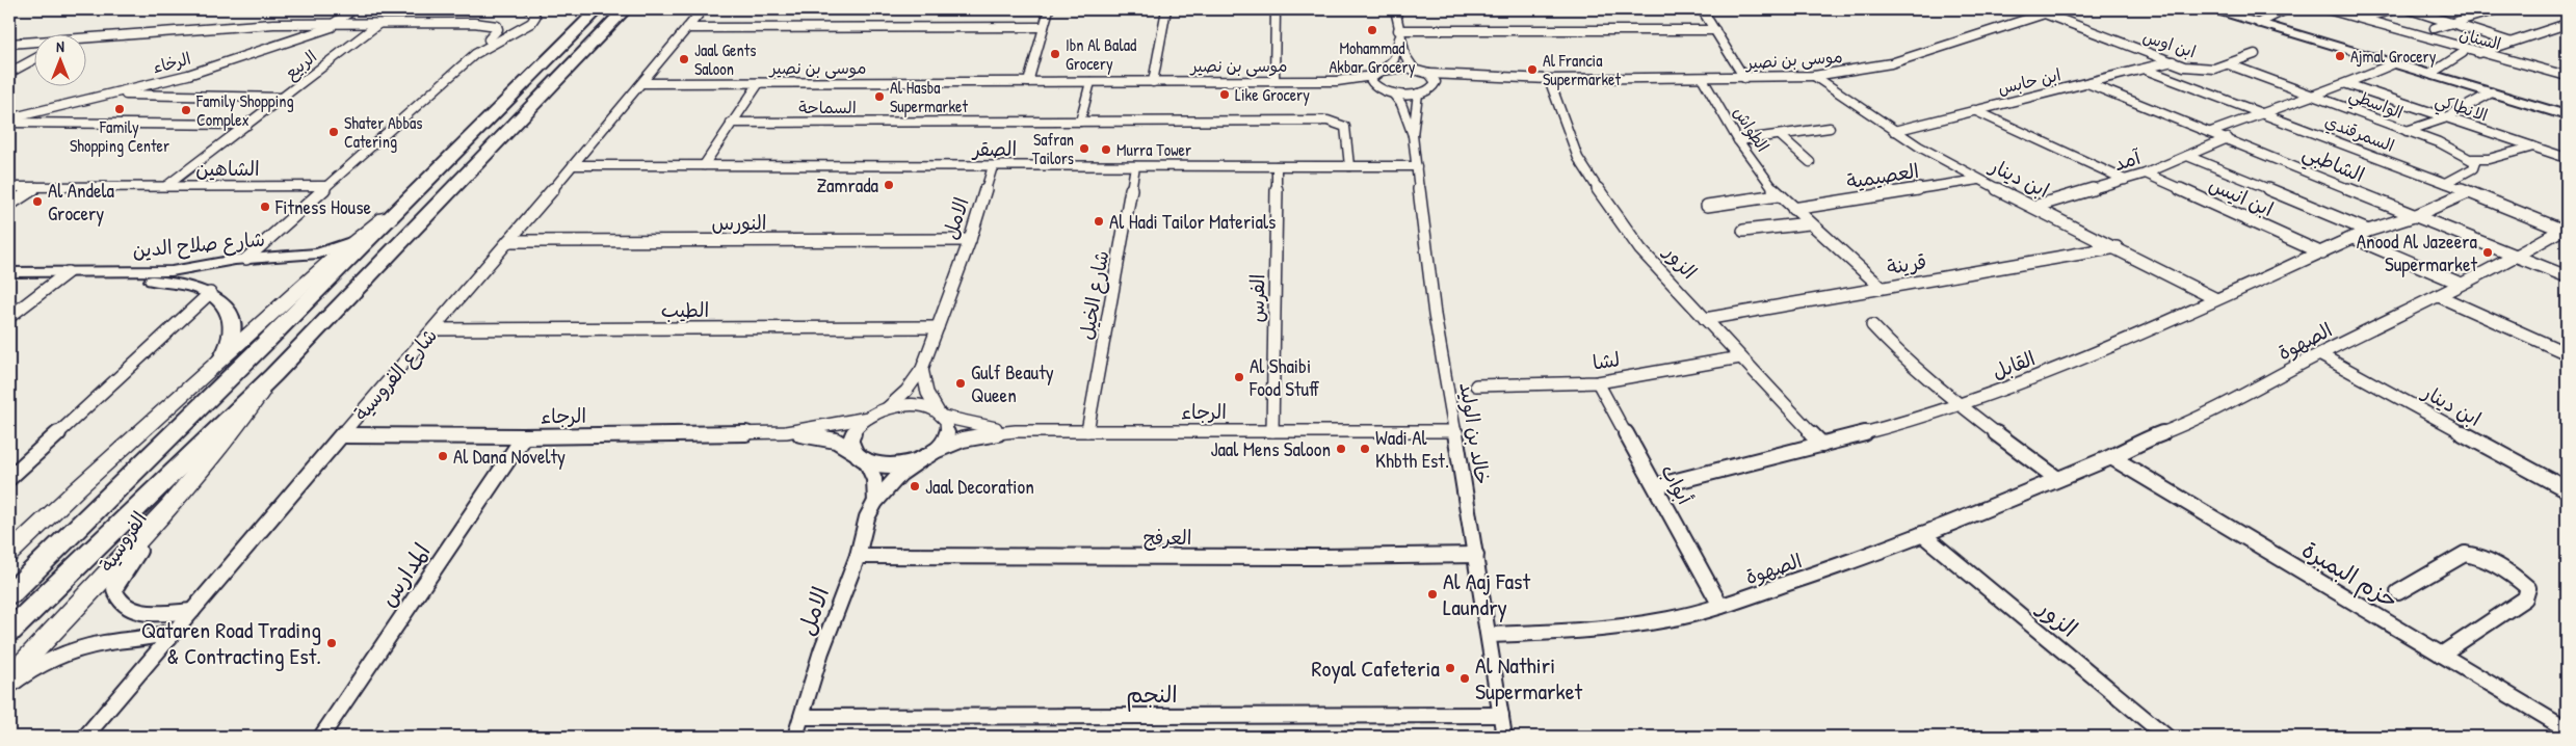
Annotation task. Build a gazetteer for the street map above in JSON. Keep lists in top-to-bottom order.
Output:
{
  "streets": {
    "street": [
      "السنان",
      "ابن اوس",
      "موسى بن نصير",
      "الرخاء",
      "الربيع",
      "ابن حابس",
      "الواسطي",
      "السماحة",
      "الانطاكي",
      "الطواش",
      "السمرقندي",
      "الصقر",
      "آمد",
      "الشاطبي",
      "الشاهين",
      "العصيمية",
      "ابن دينار",
      "ابن انيس",
      "الامل",
      "النورس",
      "شارع صلاح الدين",
      "الزور",
      "قرينة",
      "شارع الخيل",
      "الفرس",
      "الطيب",
      "الصهوة",
      "لشا",
      "القابل",
      "شارع الفروسية",
      "الرجاء",
      "خالد بن الوليد",
      "أبواب",
      "العرفج",
      "الفروسية",
      "المدارس",
      "حزم البمبرة",
      "النجم"
    ]
  },
  "crossings": [
    ["ابن اوس", "موسى بن نصير"],
    ["ابن اوس", "ابن حابس"],
    ["ابن اوس", "الواسطي"],
    ["موسى بن نصير", "الطواش"],
    ["موسى بن نصير", "ابن دينار"],
    ["موسى بن نصير", "الزور"],
    ["موسى بن نصير", "شارع الفروسية"],
    ["موسى بن نصير", "خالد بن الوليد"],
    ["الربيع", "الشاهين"],
    ["ابن حابس", "السمرقندي"],
    ["ابن حابس", "الشاطبي"],
    ["ابن حابس", "ابن دينار"],
    ["السماحة", "الصقر"],
    ["الطواش", "العصيمية"],
    ["الطواش", "قرينة"],
    ["السمرقندي", "الصهوة"],
    ["السمرقندي", "القابل"],
    ["الصقر", "الامل"],
    ["الصقر", "شارع الخيل"],
    ["الصقر", "الفرس"],
    ["الصقر", "شارع الفروسية"],
    ["الصقر", "خالد بن الوليد"],
    ["آمد", "الشاطبي"],
    ["آمد", "ابن دينار"],
    ["آمد", "ابن انيس"],
    ["الشاطبي", "الصهوة"],
    ["الشاطبي", "القابل"],
    ["العصيمية", "ابن دينار"],
    ["ابن دينار", "قرينة"],
    ["ابن دينار", "الصهوة"],
    ["ابن دينار", "القابل"],
    ["ابن انيس", "القابل"],
    ["الامل", "النورس"],
    ["الامل", "الطيب"],
    ["الامل", "الرجاء"],
    ["الامل", "العرفج"],
    ["الامل", "النجم"],
    ["النورس", "شارع الفروسية"],
    ["الزور", "قرينة"],
    ["الزور", "الصهوة"],
    ["الزور", "لشا"],
    ["الزور", "القابل"],
    ["شارع الخيل", "الرجاء"],
    ["الفرس", "الرجاء"],
    ["الطيب", "شارع الفروسية"],
    ["الصهوة", "خالد بن الوليد"],
    ["الصهوة", "أبواب"],
    ["الصهوة", "حزم البمبرة"],
    ["لشا", "أبواب"],
    ["القابل", "أبواب"],
    ["شارع الفروسية", "الرجاء"],
    ["شارع الفروسية", "الفروسية"],
    ["الرجاء", "خالد بن الوليد"],
    ["الرجاء", "المدارس"],
    ["خالد بن الوليد", "العرفج"],
    ["خالد بن الوليد", "النجم"]
  ],
  "places": [
    "Mohammad Akbar Grocery",
    "Ibn Al Balad Grocery",
    "Ajmal Grocery",
    "Jaal Gents Saloon",
    "Al Francia Supermarket",
    "Like Grocery",
    "Al Hasba Supermarket",
    "Family Shopping Center",
    "Family Shopping Complex",
    "Shater Abbas Catering",
    "Safran Tailors",
    "Murra Tower",
    "Zamrada",
    "Al Andela Grocery",
    "Fitness House",
    "Al Hadi Tailor Materials",
    "Anood Al Jazeera Supermarket",
    "Al Shaibi Food Stuff",
    "Gulf Beauty Queen",
    "Jaal Mens Saloon",
    "Wadi Al Khbth Est.",
    "Al Dana Novelty",
    "Jaal Decoration",
    "Al Aaj Fast Laundry",
    "Qataren Road Trading & Contracting Est.",
    "Royal Cafeteria",
    "Al Nathiri Supermarket"
  ],
  "north": "top"
}
